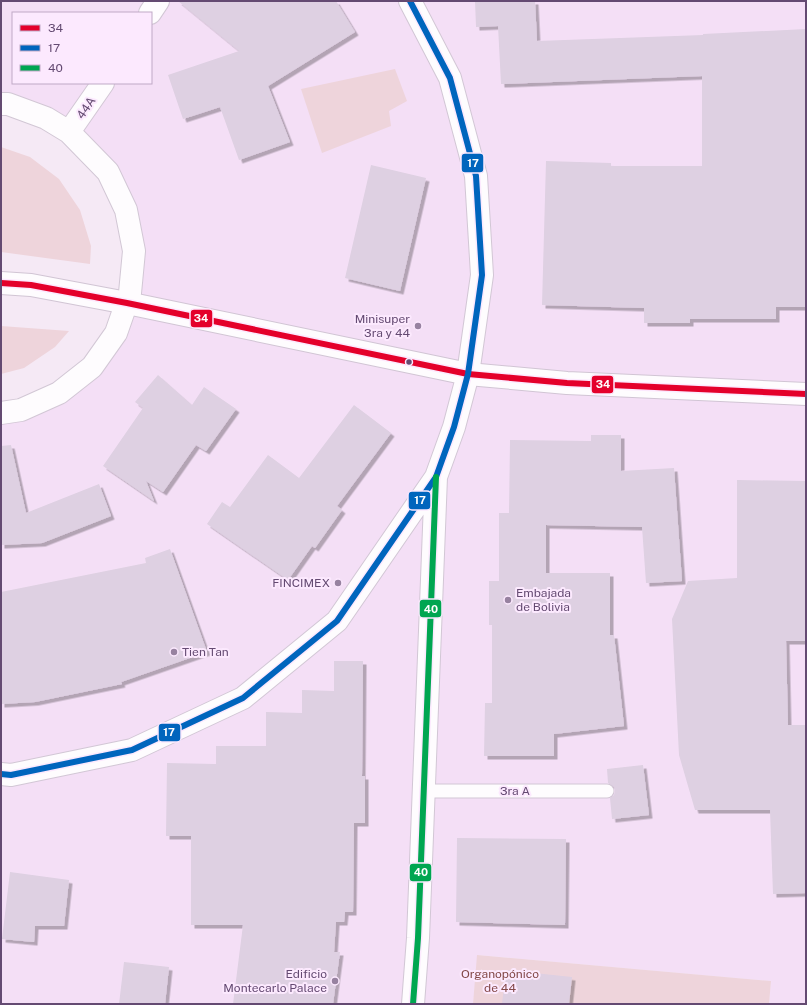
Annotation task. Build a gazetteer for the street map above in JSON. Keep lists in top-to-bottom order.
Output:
{
  "streets": {
    "street": ["44A"],
    "lane": ["3ra A"]
  },
  "parks": ["Organopónico de 44"],
  "places": [
    "Minisuper 3ra y 44",
    "FINCIMEX",
    "Embajada de Bolivia",
    "Tien Tan",
    "Edificio Montecarlo Palace"
  ],
  "lines": ["transit line 17", "transit line 34", "transit line 40"],
  "legend": ["34", "17", "40"]
}
